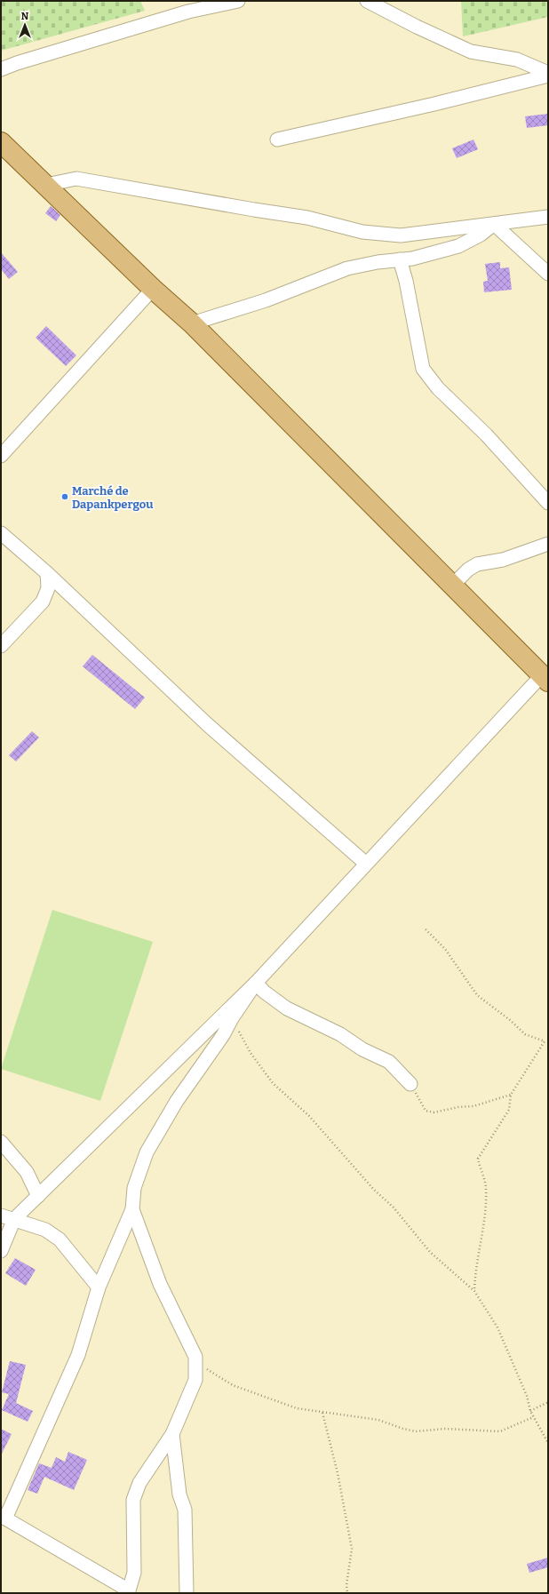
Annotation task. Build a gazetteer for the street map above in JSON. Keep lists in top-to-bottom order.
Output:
{
  "places": ["Marché de Dapankpergou"],
  "north": "top"
}
